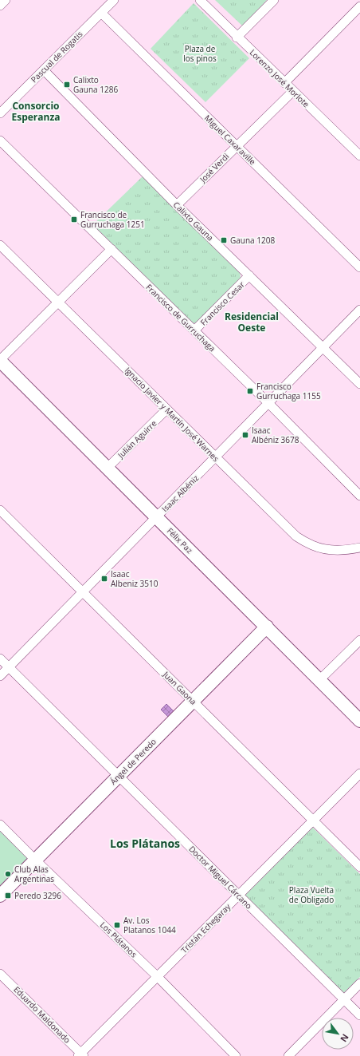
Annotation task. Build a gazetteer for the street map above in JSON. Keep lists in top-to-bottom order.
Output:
{
  "streets": {
    "main road": ["Félix Paz", "Ángel de Peredo"],
    "street": [
      "Pascual de Rogatis",
      "Lorenzo José Morlote",
      "Miguel Caxaraville",
      "José Verdi",
      "Calixto Gauna",
      "Francisco Cesar",
      "Francisco de Gurruchaga",
      "Ignacio Javier y Martín José Warnes",
      "Julián Aguirre",
      "Isaac Albéniz",
      "Juan Gaona",
      "Doctor Miguel Cárcano",
      "Tristán Echegaray",
      "Los Plátanos",
      "Eduardo Maldonado"
    ]
  },
  "crossings": [
    ["Pascual de Rogatis", "Miguel Caxaraville"],
    ["Pascual de Rogatis", "Calixto Gauna"],
    ["Lorenzo José Morlote", "José Verdi"],
    ["Miguel Caxaraville", "José Verdi"],
    ["José Verdi", "Calixto Gauna"],
    ["Calixto Gauna", "Francisco Cesar"],
    ["Calixto Gauna", "Isaac Albéniz"],
    ["Francisco Cesar", "Francisco de Gurruchaga"],
    ["Francisco de Gurruchaga", "Isaac Albéniz"],
    ["Ignacio Javier y Martín José Warnes", "Julián Aguirre"],
    ["Ignacio Javier y Martín José Warnes", "Isaac Albéniz"],
    ["Julián Aguirre", "Félix Paz"],
    ["Isaac Albéniz", "Félix Paz"],
    ["Isaac Albéniz", "Juan Gaona"],
    ["Isaac Albéniz", "Doctor Miguel Cárcano"],
    ["Félix Paz", "Ángel de Peredo"],
    ["Juan Gaona", "Ángel de Peredo"],
    ["Juan Gaona", "Tristán Echegaray"],
    ["Ángel de Peredo", "Doctor Miguel Cárcano"],
    ["Ángel de Peredo", "Los Plátanos"],
    ["Doctor Miguel Cárcano", "Tristán Echegaray"],
    ["Tristán Echegaray", "Los Plátanos"],
    ["Tristán Echegaray", "Eduardo Maldonado"]
  ],
  "districts": ["Consorcio Esperanza", "Residencial Oeste", "Los Plátanos"],
  "parks": ["Plaza de los pinos", "Plaza Vuelta de Obligado"],
  "places": {
    "transit": [
      "Calixto Gauna 1286",
      "Francisco de Gurruchaga 1251",
      "Gauna 1208",
      "Francisco Gurruchaga 1155",
      "Isaac Albéniz 3678",
      "Isaac Albeniz 3510",
      "Peredo 3296",
      "Av. Los Platanos 1044"
    ],
    "other": ["Club Alas Argentinas"]
  },
  "north": "bottom right"
}
